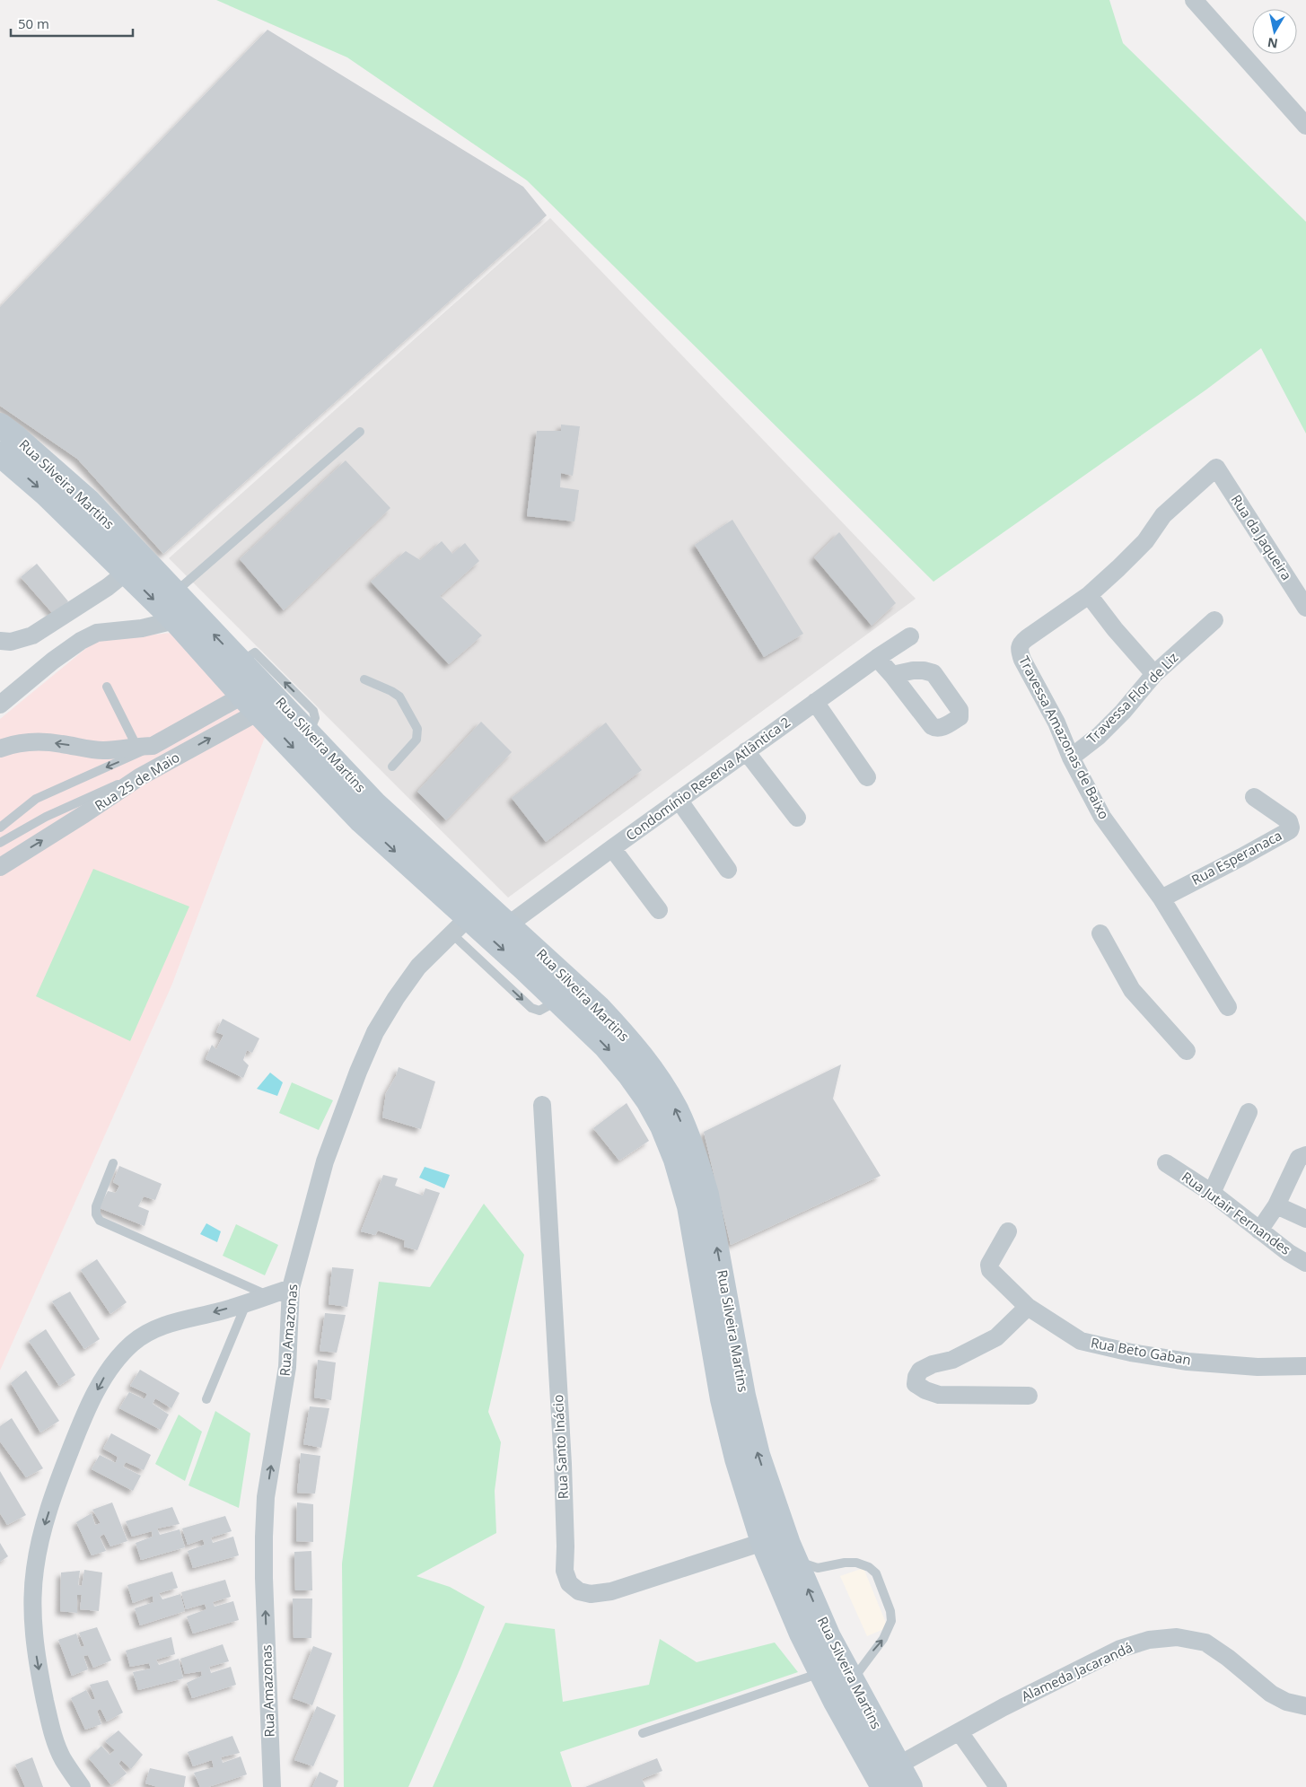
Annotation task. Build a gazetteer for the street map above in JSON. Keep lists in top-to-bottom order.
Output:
{
  "streets": {
    "main road": ["Rua Silveira Martins"],
    "street": [
      "Rua da Jaqueira",
      "Travessa Flor de Liz",
      "Travessa Amazonas de Baixo",
      "Condomínio Reserva Atlântica 2",
      "Rua 25 de Maio",
      "Rua Esperanaca",
      "Rua Jutair Fernandes",
      "Rua Amazonas",
      "Rua Beto Gaban",
      "Rua Santo Inácio",
      "Alameda Jacarandá"
    ]
  },
  "crossings": [
    ["Rua Silveira Martins", "Condomínio Reserva Atlântica 2"],
    ["Rua Silveira Martins", "Rua 25 de Maio"],
    ["Rua Silveira Martins", "Rua Amazonas"],
    ["Rua Silveira Martins", "Rua Santo Inácio"],
    ["Rua Silveira Martins", "Alameda Jacarandá"],
    ["Rua da Jaqueira", "Travessa Amazonas de Baixo"],
    ["Travessa Flor de Liz", "Travessa Amazonas de Baixo"],
    ["Travessa Amazonas de Baixo", "Rua Esperanaca"]
  ],
  "one_way": ["Rua Amazonas"],
  "scale_bar": "50 m",
  "north": "bottom"
}
